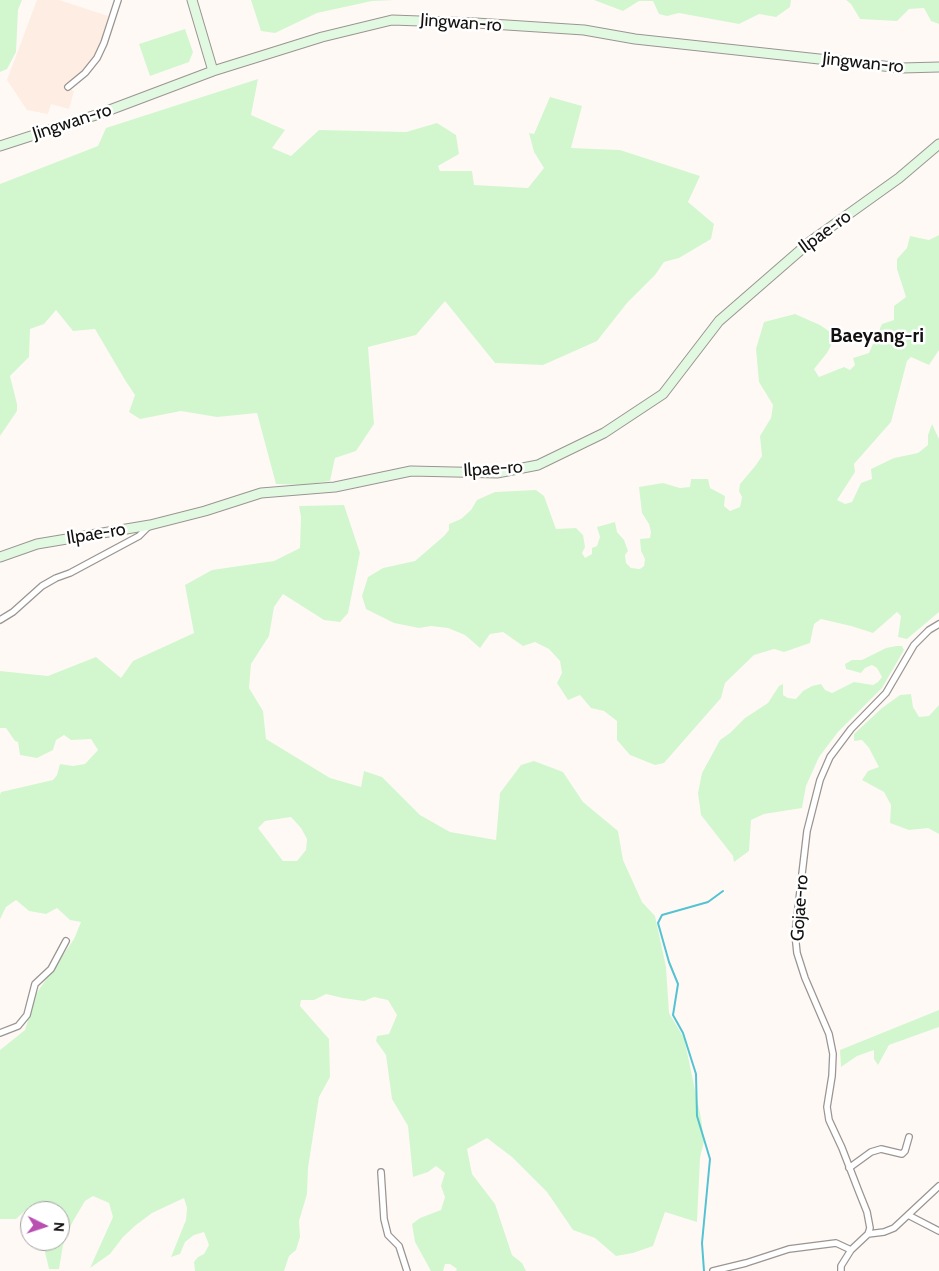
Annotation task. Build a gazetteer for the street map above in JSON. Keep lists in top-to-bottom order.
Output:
{
  "streets": {
    "street": ["Jingwan-ro", "Ilpae-ro", "Gojae-ro"]
  },
  "districts": ["Baeyang-ri"],
  "north": "right"
}
